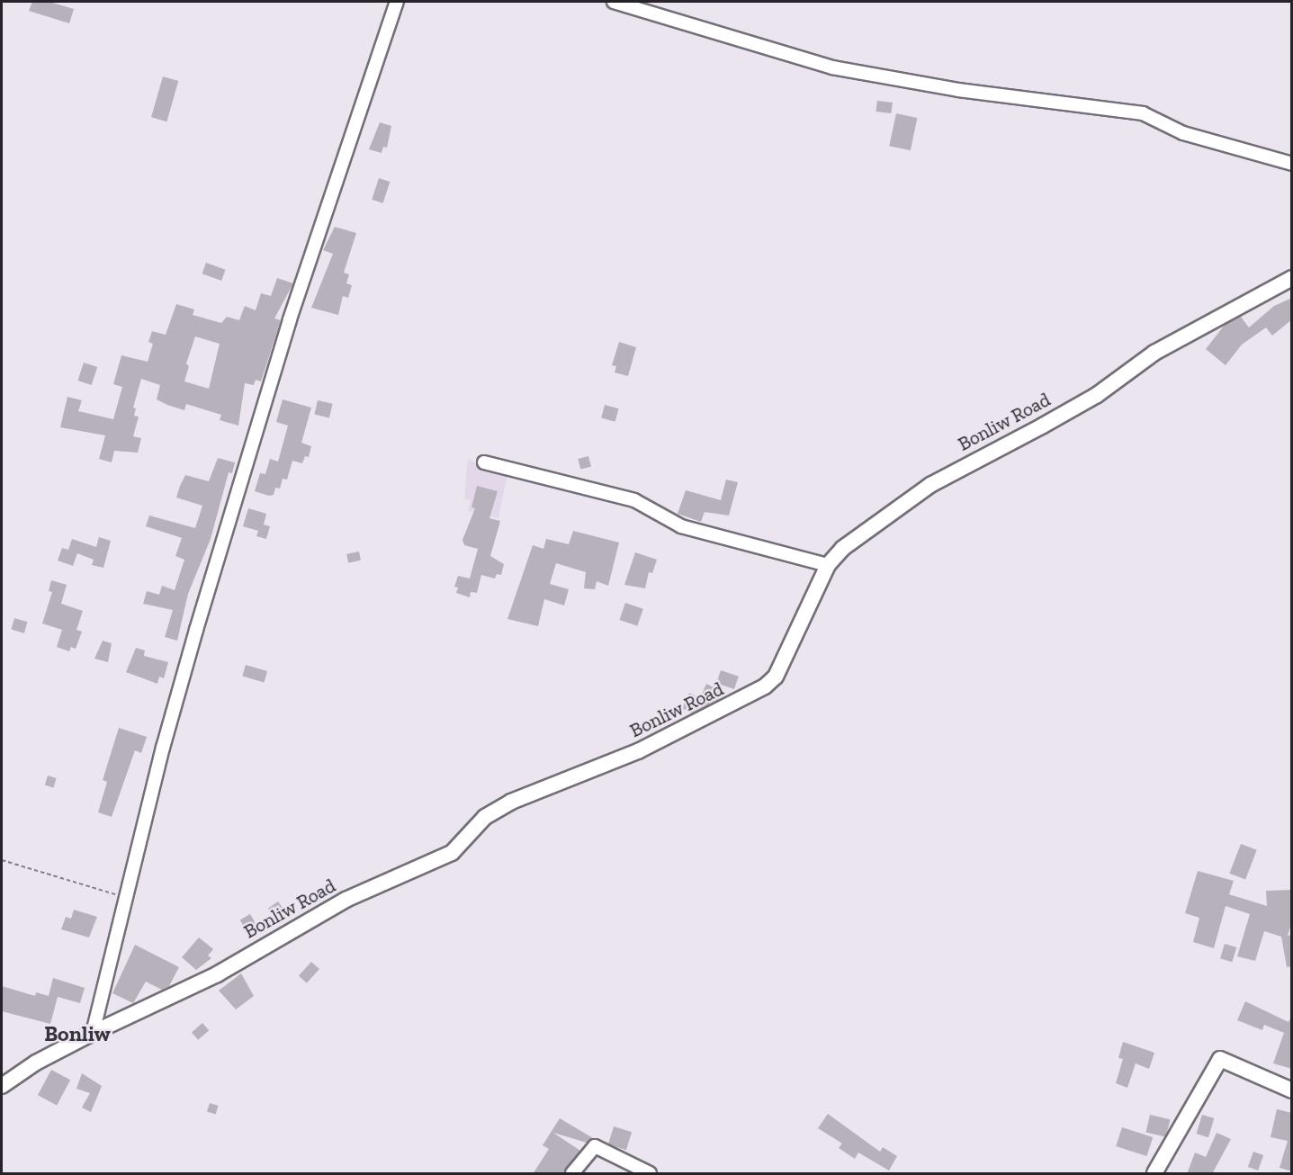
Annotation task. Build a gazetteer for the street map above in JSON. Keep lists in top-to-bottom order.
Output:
{
  "streets": {
    "street": ["Bonliw Road"]
  },
  "districts": ["Bonliw"]
}
